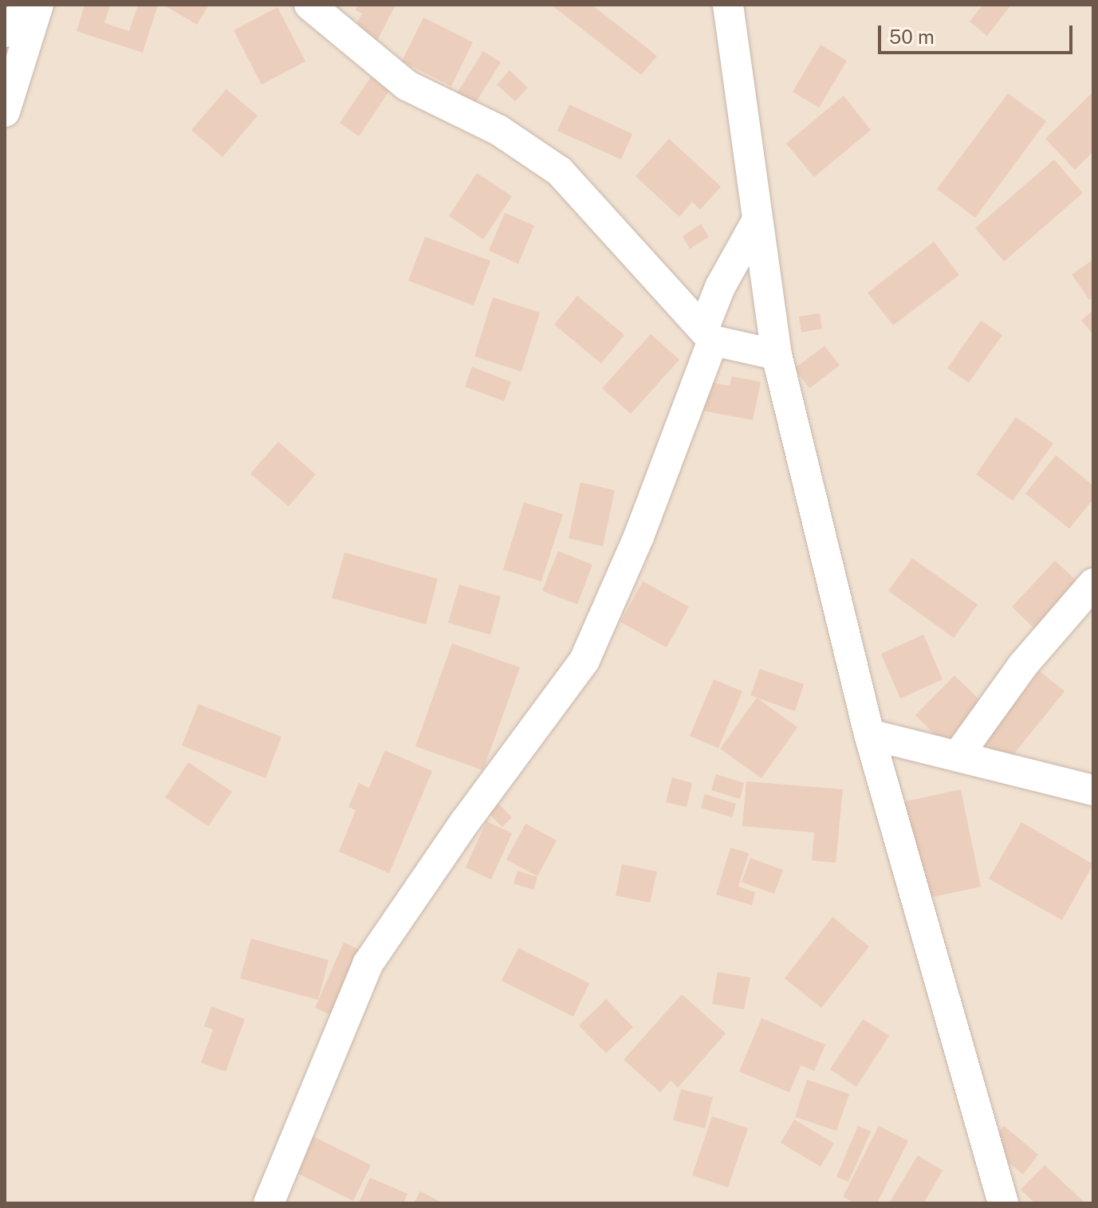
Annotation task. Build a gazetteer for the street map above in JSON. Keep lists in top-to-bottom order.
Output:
{
  "scale_bar": "50 m"
}
